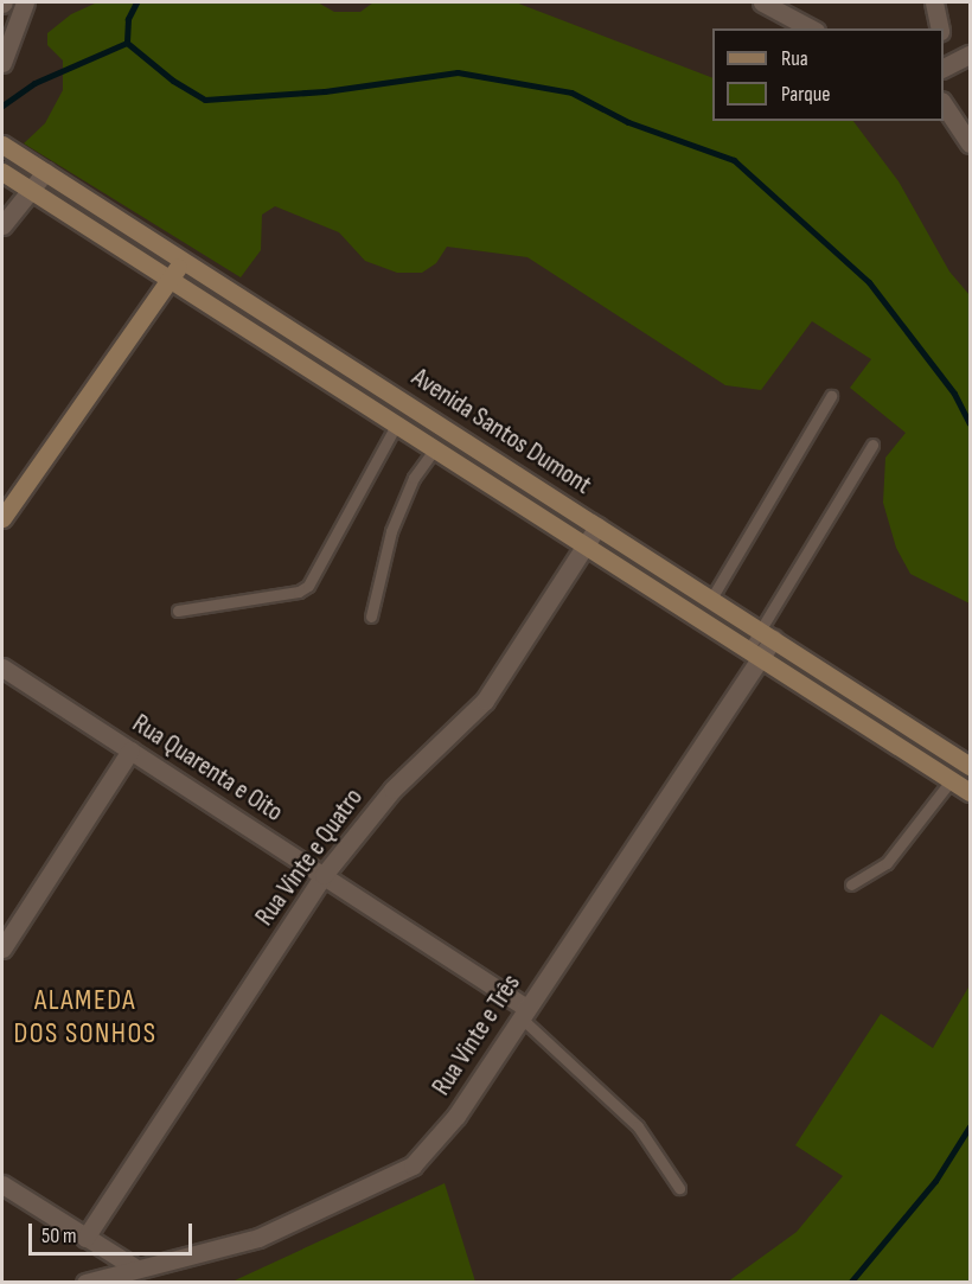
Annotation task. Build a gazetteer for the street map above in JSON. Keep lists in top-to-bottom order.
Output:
{
  "streets": {
    "main road": ["Avenida Santos Dumont"],
    "street": ["Rua Quarenta e Oito", "Rua Vinte e Quatro", "Rua Vinte e Três"]
  },
  "crossings": [
    ["Avenida Santos Dumont", "Rua Vinte e Quatro"],
    ["Avenida Santos Dumont", "Rua Vinte e Três"],
    ["Rua Quarenta e Oito", "Rua Vinte e Quatro"],
    ["Rua Quarenta e Oito", "Rua Vinte e Três"]
  ],
  "districts": ["ALAMEDA DOS SONHOS"],
  "legend": ["Rua", "Parque"],
  "scale_bar": "50 m"
}
